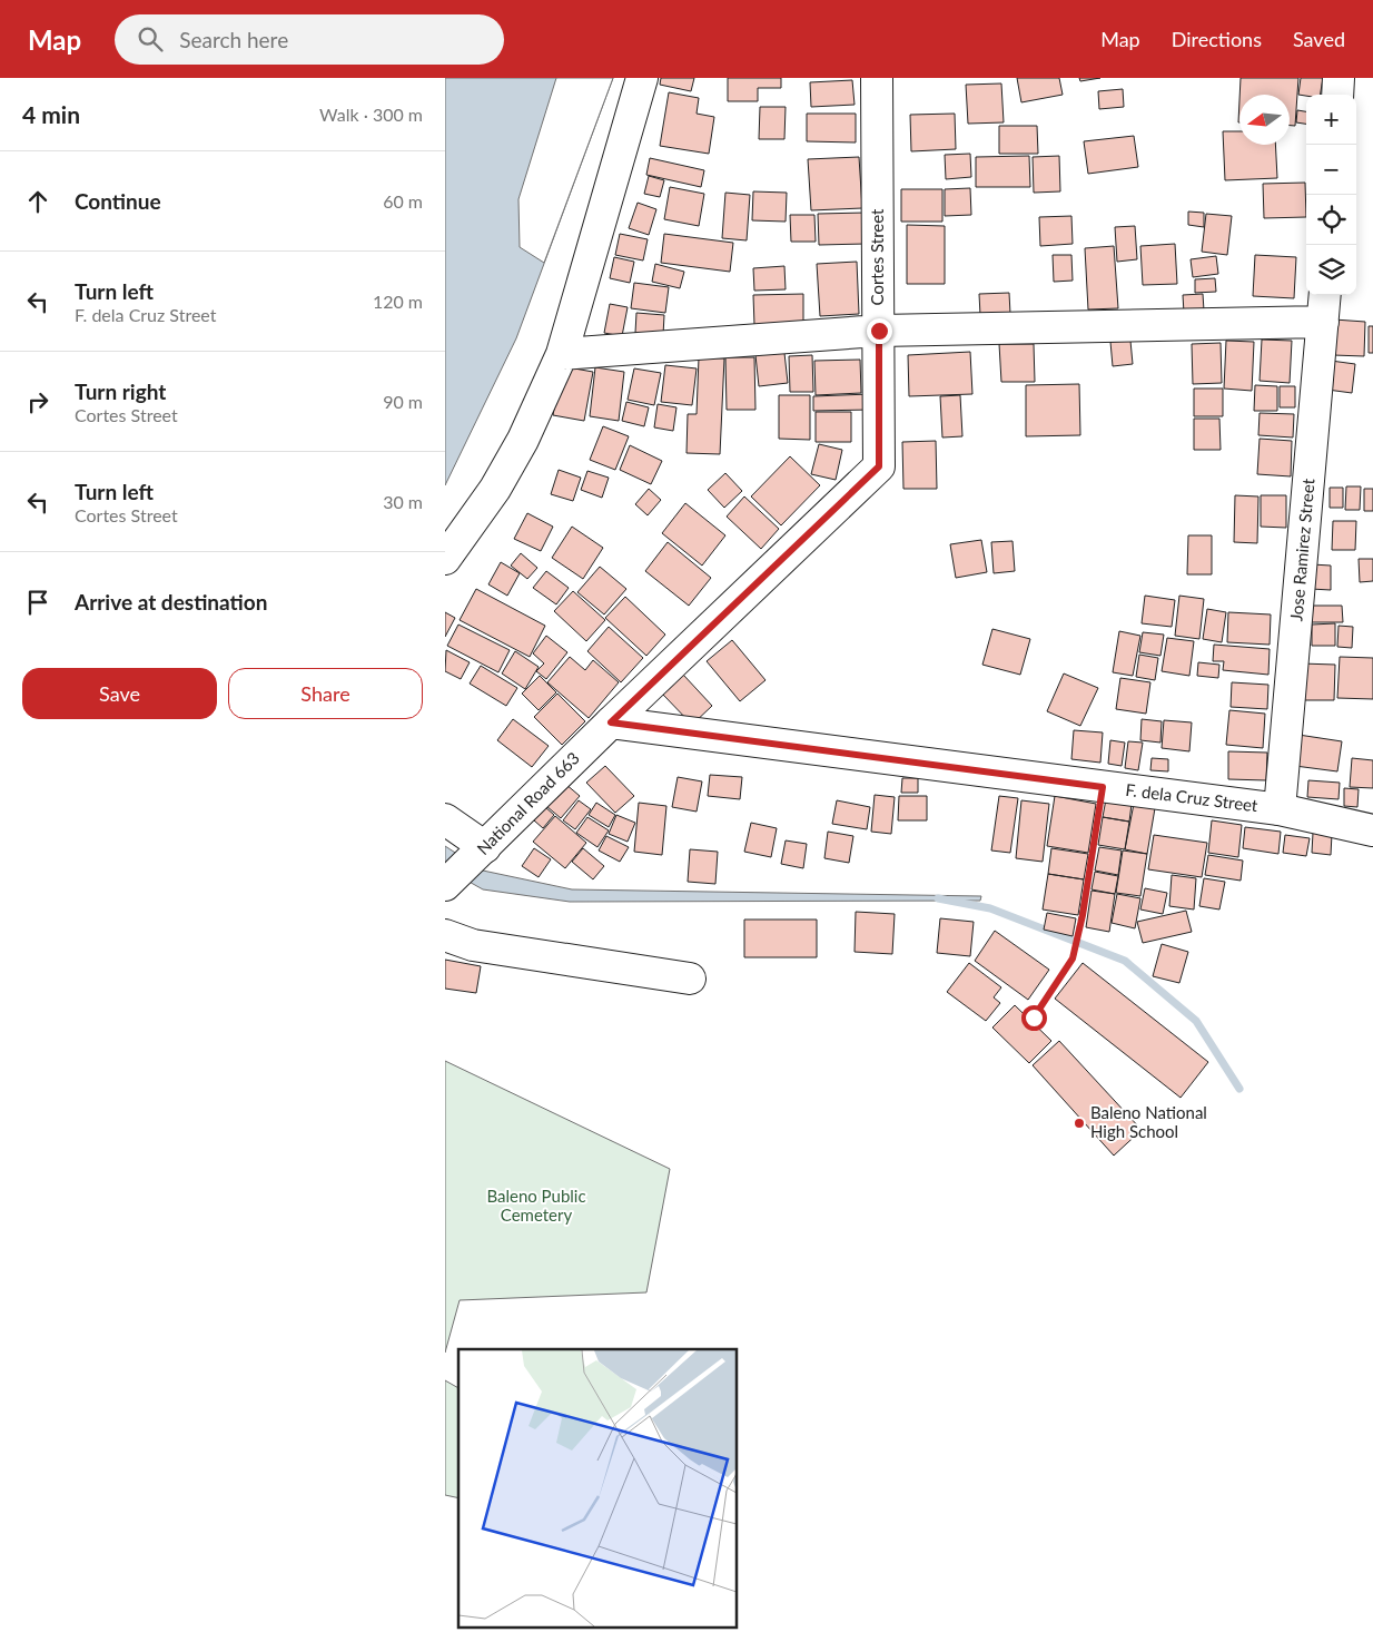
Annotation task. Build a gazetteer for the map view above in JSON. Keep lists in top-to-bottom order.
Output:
{
  "streets": {
    "street": [
      "Cortes Street",
      "Jose Ramirez Street",
      "F. dela Cruz Street",
      "National Road 663"
    ]
  },
  "crossings": [
    ["Cortes Street", "F. dela Cruz Street"],
    ["Cortes Street", "National Road 663"],
    ["Jose Ramirez Street", "F. dela Cruz Street"],
    ["F. dela Cruz Street", "National Road 663"]
  ],
  "parks": ["Baleno Public Cemetery"],
  "places": ["Baleno National High School"],
  "north": "left",
  "page": {
    "header": "Map",
    "search": "Search here",
    "nav": ["Map", "Directions", "Saved"],
    "heading": ["4 min", "Walk · 300 m"],
    "map_buttons": ["+", "−"],
    "list": [
      ["Continue", "60 m"],
      ["Turn left", "F. dela Cruz Street", "120 m"],
      ["Turn right", "Cortes Street", "90 m"],
      ["Turn left", "Cortes Street", "30 m"],
      "Arrive at destination"
    ],
    "buttons": ["Save", "Share"]
  }
}
